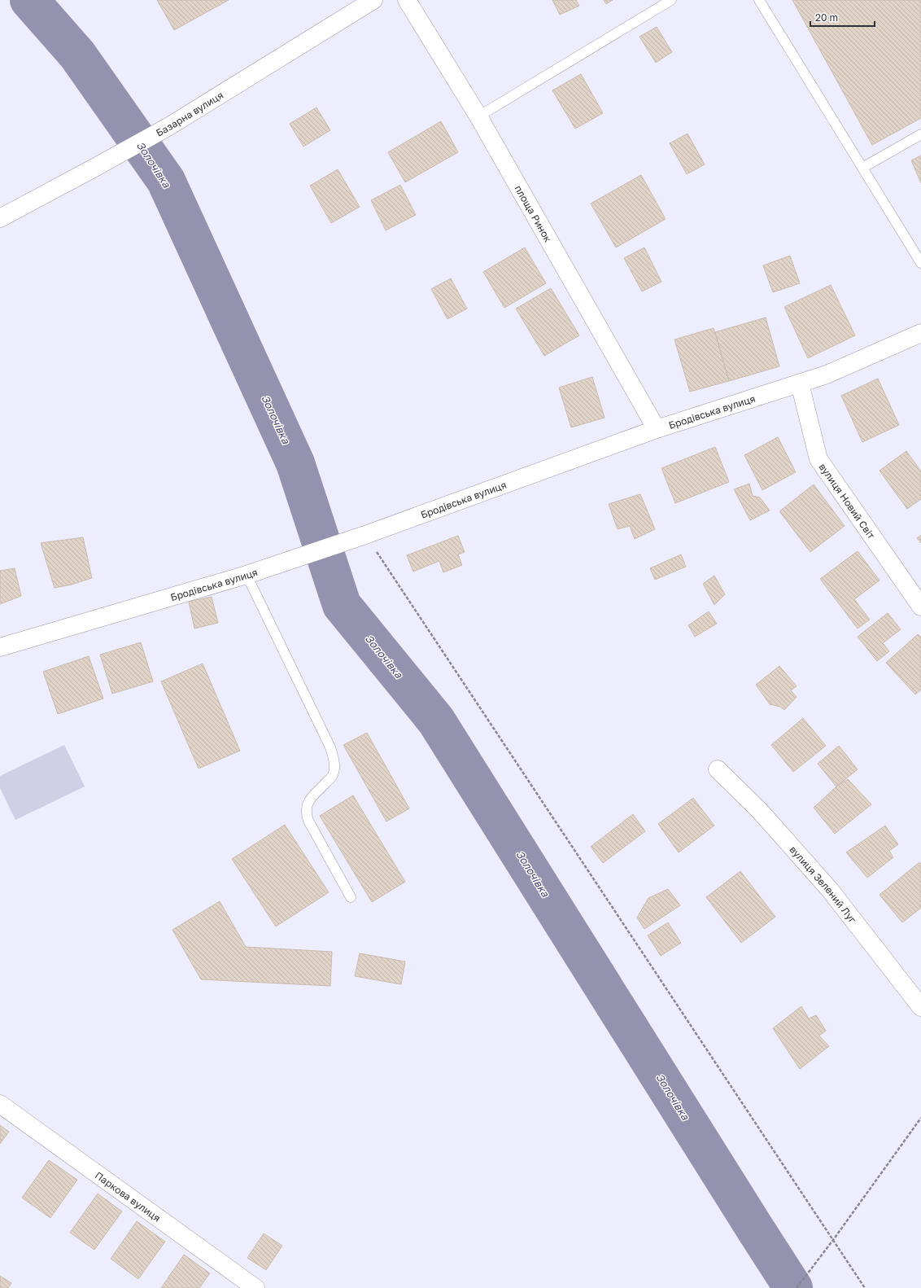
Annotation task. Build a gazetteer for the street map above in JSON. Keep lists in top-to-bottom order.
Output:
{
  "streets": {
    "street": [
      "Базарна вулиця",
      "площа Ринок",
      "Бродівська вулиця",
      "вулиця Новий Світ",
      "вулиця Зелений Луг",
      "Паркова вулиця"
    ]
  },
  "crossings": [
    ["площа Ринок", "Бродівська вулиця"],
    ["Бродівська вулиця", "вулиця Новий Світ"]
  ],
  "water": ["Золочівка"],
  "scale_bar": "20 m"
}
